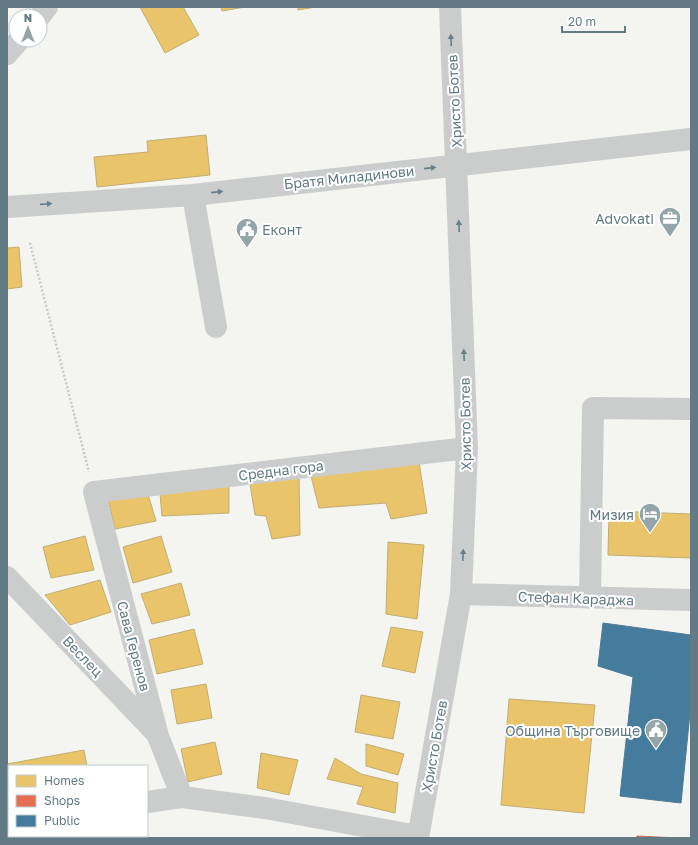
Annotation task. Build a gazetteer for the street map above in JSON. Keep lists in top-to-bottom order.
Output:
{
  "streets": {
    "street": [
      "Христо Ботев",
      "Братя Миладинови",
      "Средна гора",
      "Стефан Караджа",
      "Сава Геренов",
      "Веслец"
    ]
  },
  "crossings": [
    ["Христо Ботев", "Братя Миладинови"],
    ["Христо Ботев", "Средна гора"],
    ["Христо Ботев", "Стефан Караджа"],
    ["Средна гора", "Сава Геренов"],
    ["Сава Геренов", "Веслец"]
  ],
  "one_way": ["Христо Ботев", "Братя Миладинови"],
  "places": {
    "office": ["Advokati"],
    "public building": ["Еконт", "Община Търговище"],
    "hotel": ["Мизия"]
  },
  "legend": ["Homes", "Shops", "Public"],
  "scale_bar": "20 m",
  "north": "top"
}
